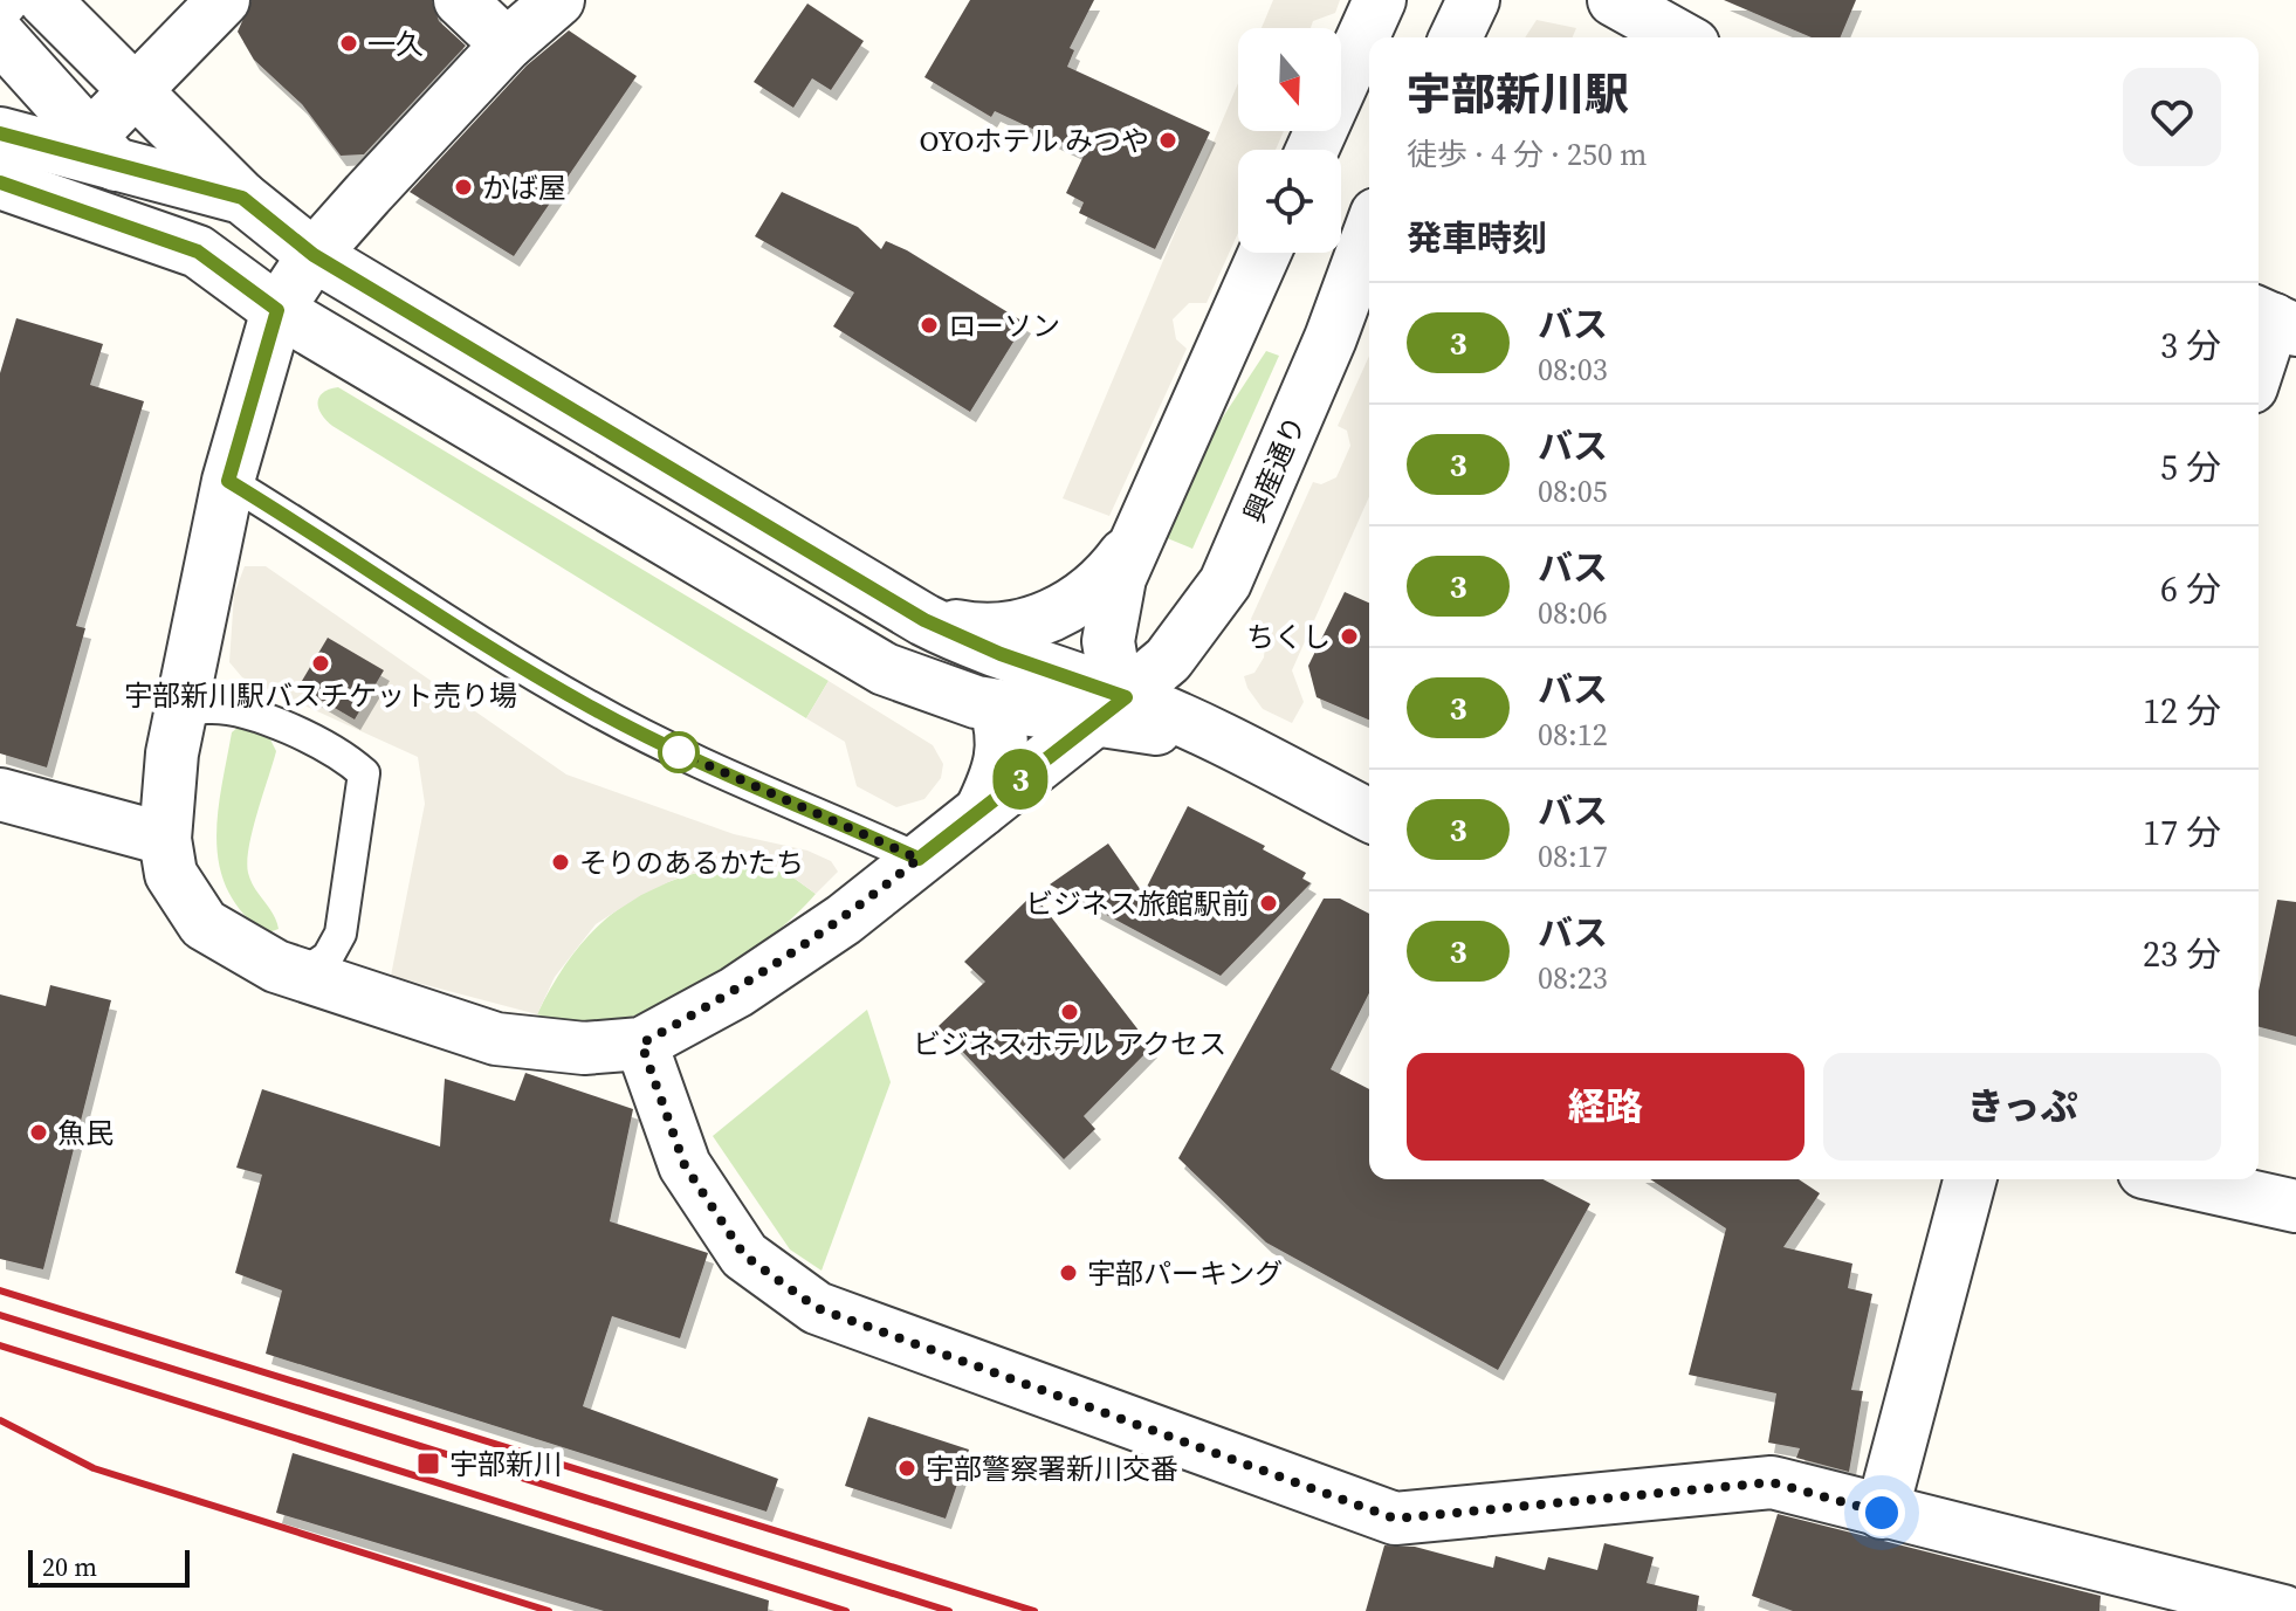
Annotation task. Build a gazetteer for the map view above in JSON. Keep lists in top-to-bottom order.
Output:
{
  "streets": {
    "street": ["興産通り"]
  },
  "places": {
    "other": [
      "一久",
      "OYOホテル みつや",
      "かば屋",
      "ローソン",
      "ちくし",
      "宇部新川駅バスチケット売り場",
      "そりのあるかたち",
      "ビジネス旅館駅前",
      "ビジネスホテル アクセス",
      "魚民",
      "宇部パーキング",
      "宇部警察署新川交番"
    ],
    "transit": ["宇部新川"]
  },
  "lines": ["bus line 3"],
  "scale_bar": "20 m",
  "north": "bottom",
  "page": {
    "on_map": "3",
    "heading": [
      ["宇部新川駅", "徒歩 · 4 分 · 250 m"],
      "発車時刻"
    ],
    "list": [
      {
        "mark": "3",
        "name": "バス",
        "note": "08:03",
        "value": "3 分"
      },
      {
        "mark": "3",
        "name": "バス",
        "note": "08:05",
        "value": "5 分"
      },
      {
        "mark": "3",
        "name": "バス",
        "note": "08:06",
        "value": "6 分"
      },
      {
        "mark": "3",
        "name": "バス",
        "note": "08:12",
        "value": "12 分"
      },
      {
        "mark": "3",
        "name": "バス",
        "note": "08:17",
        "value": "17 分"
      },
      {
        "mark": "3",
        "name": "バス",
        "note": "08:23",
        "value": "23 分"
      }
    ],
    "buttons": ["経路", "きっぷ"],
    "scale": "20 m"
  }
}
